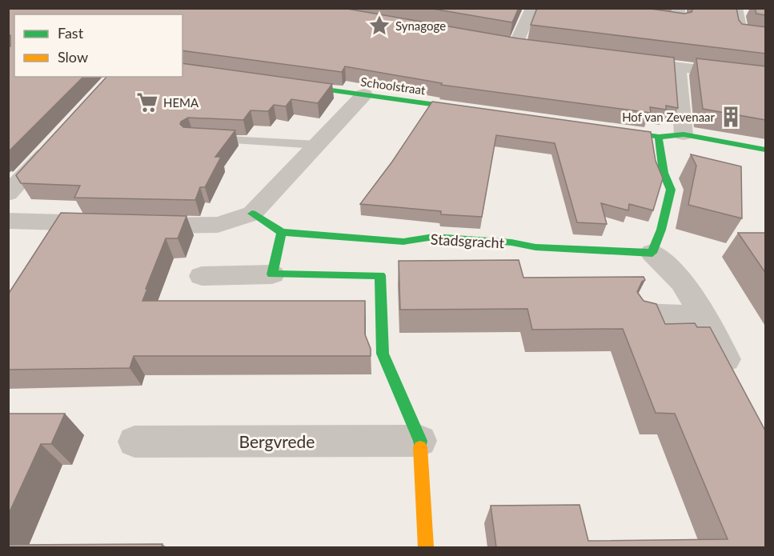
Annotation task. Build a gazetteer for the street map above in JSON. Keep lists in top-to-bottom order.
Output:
{
  "streets": {
    "street": ["Schoolstraat", "Stadsgracht", "Bergvrede"]
  },
  "places": {
    "place": ["Synagoge"],
    "supermarket": ["HEMA"],
    "building": ["Hof van Zevenaar"]
  },
  "legend": ["Fast", "Slow"]
}
